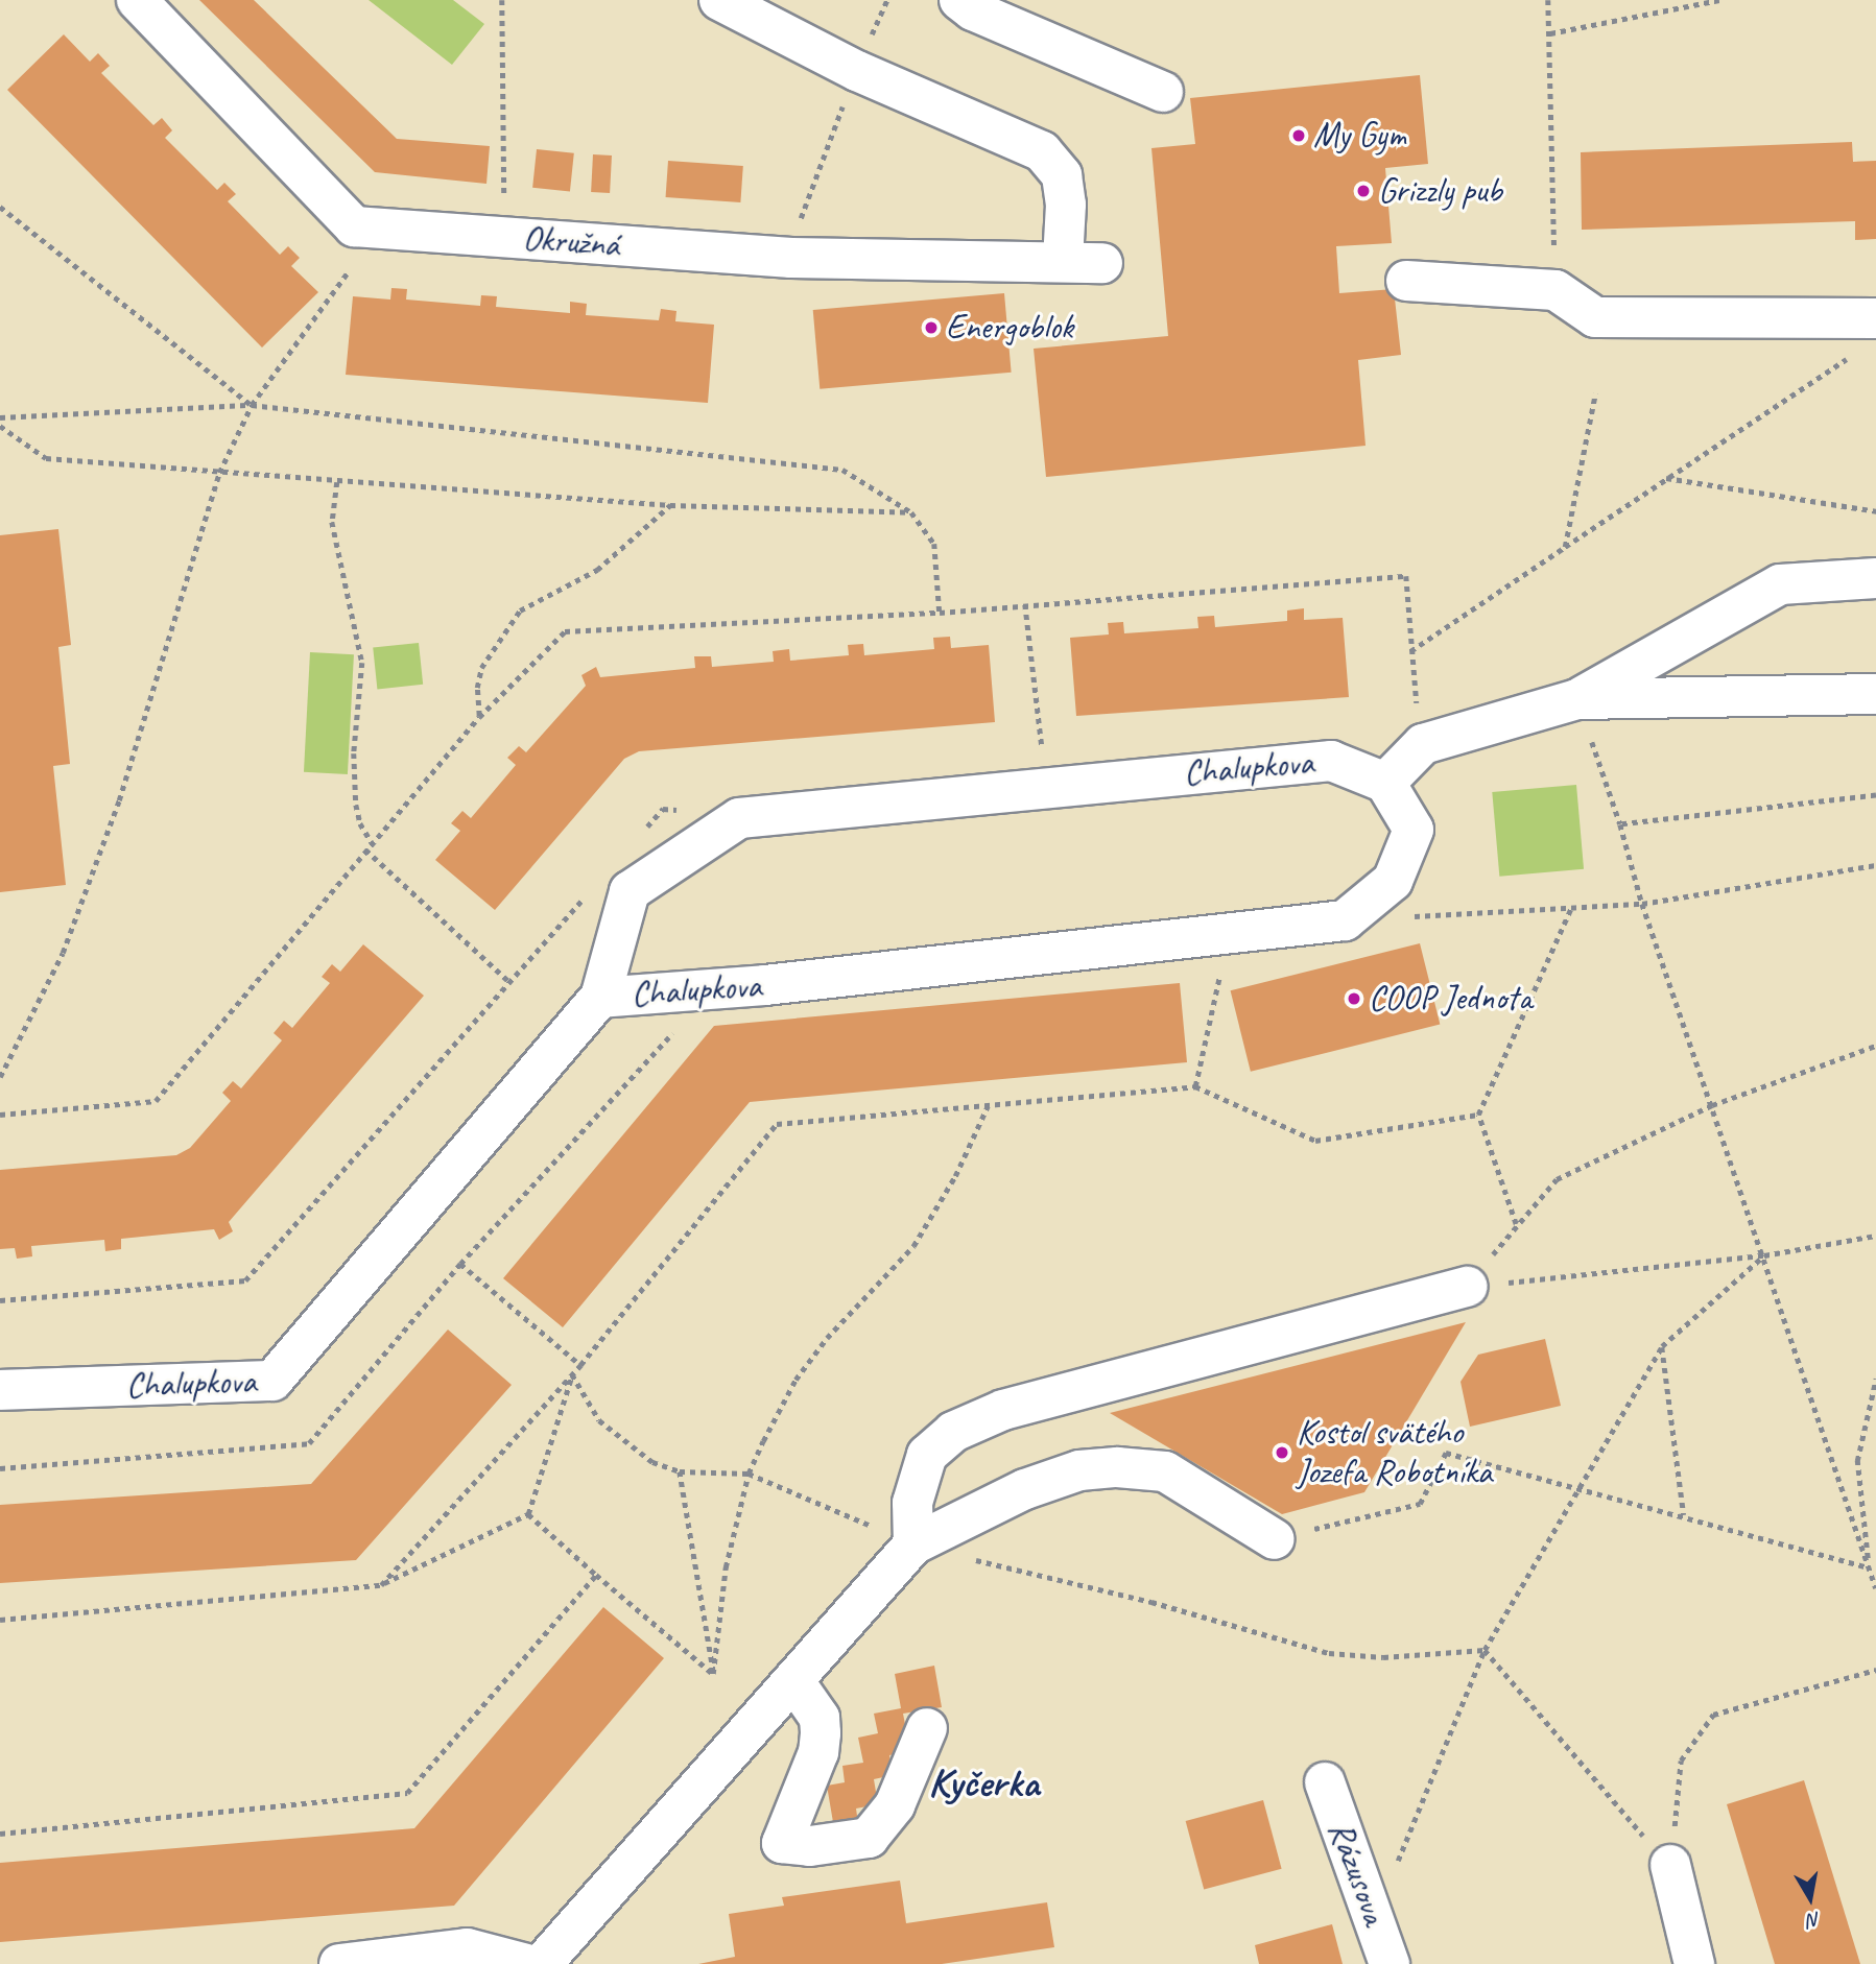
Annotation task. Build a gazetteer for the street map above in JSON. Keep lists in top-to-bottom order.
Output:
{
  "streets": {
    "street": ["Okružná", "Chalupkova", "Rázusova"]
  },
  "districts": ["Kyčerka"],
  "places": [
    "My Gym",
    "Grizzly pub",
    "Energoblok",
    "COOP Jednota",
    "Kostol svätého Jozefa Robotníka"
  ],
  "north": "bottom"
}
